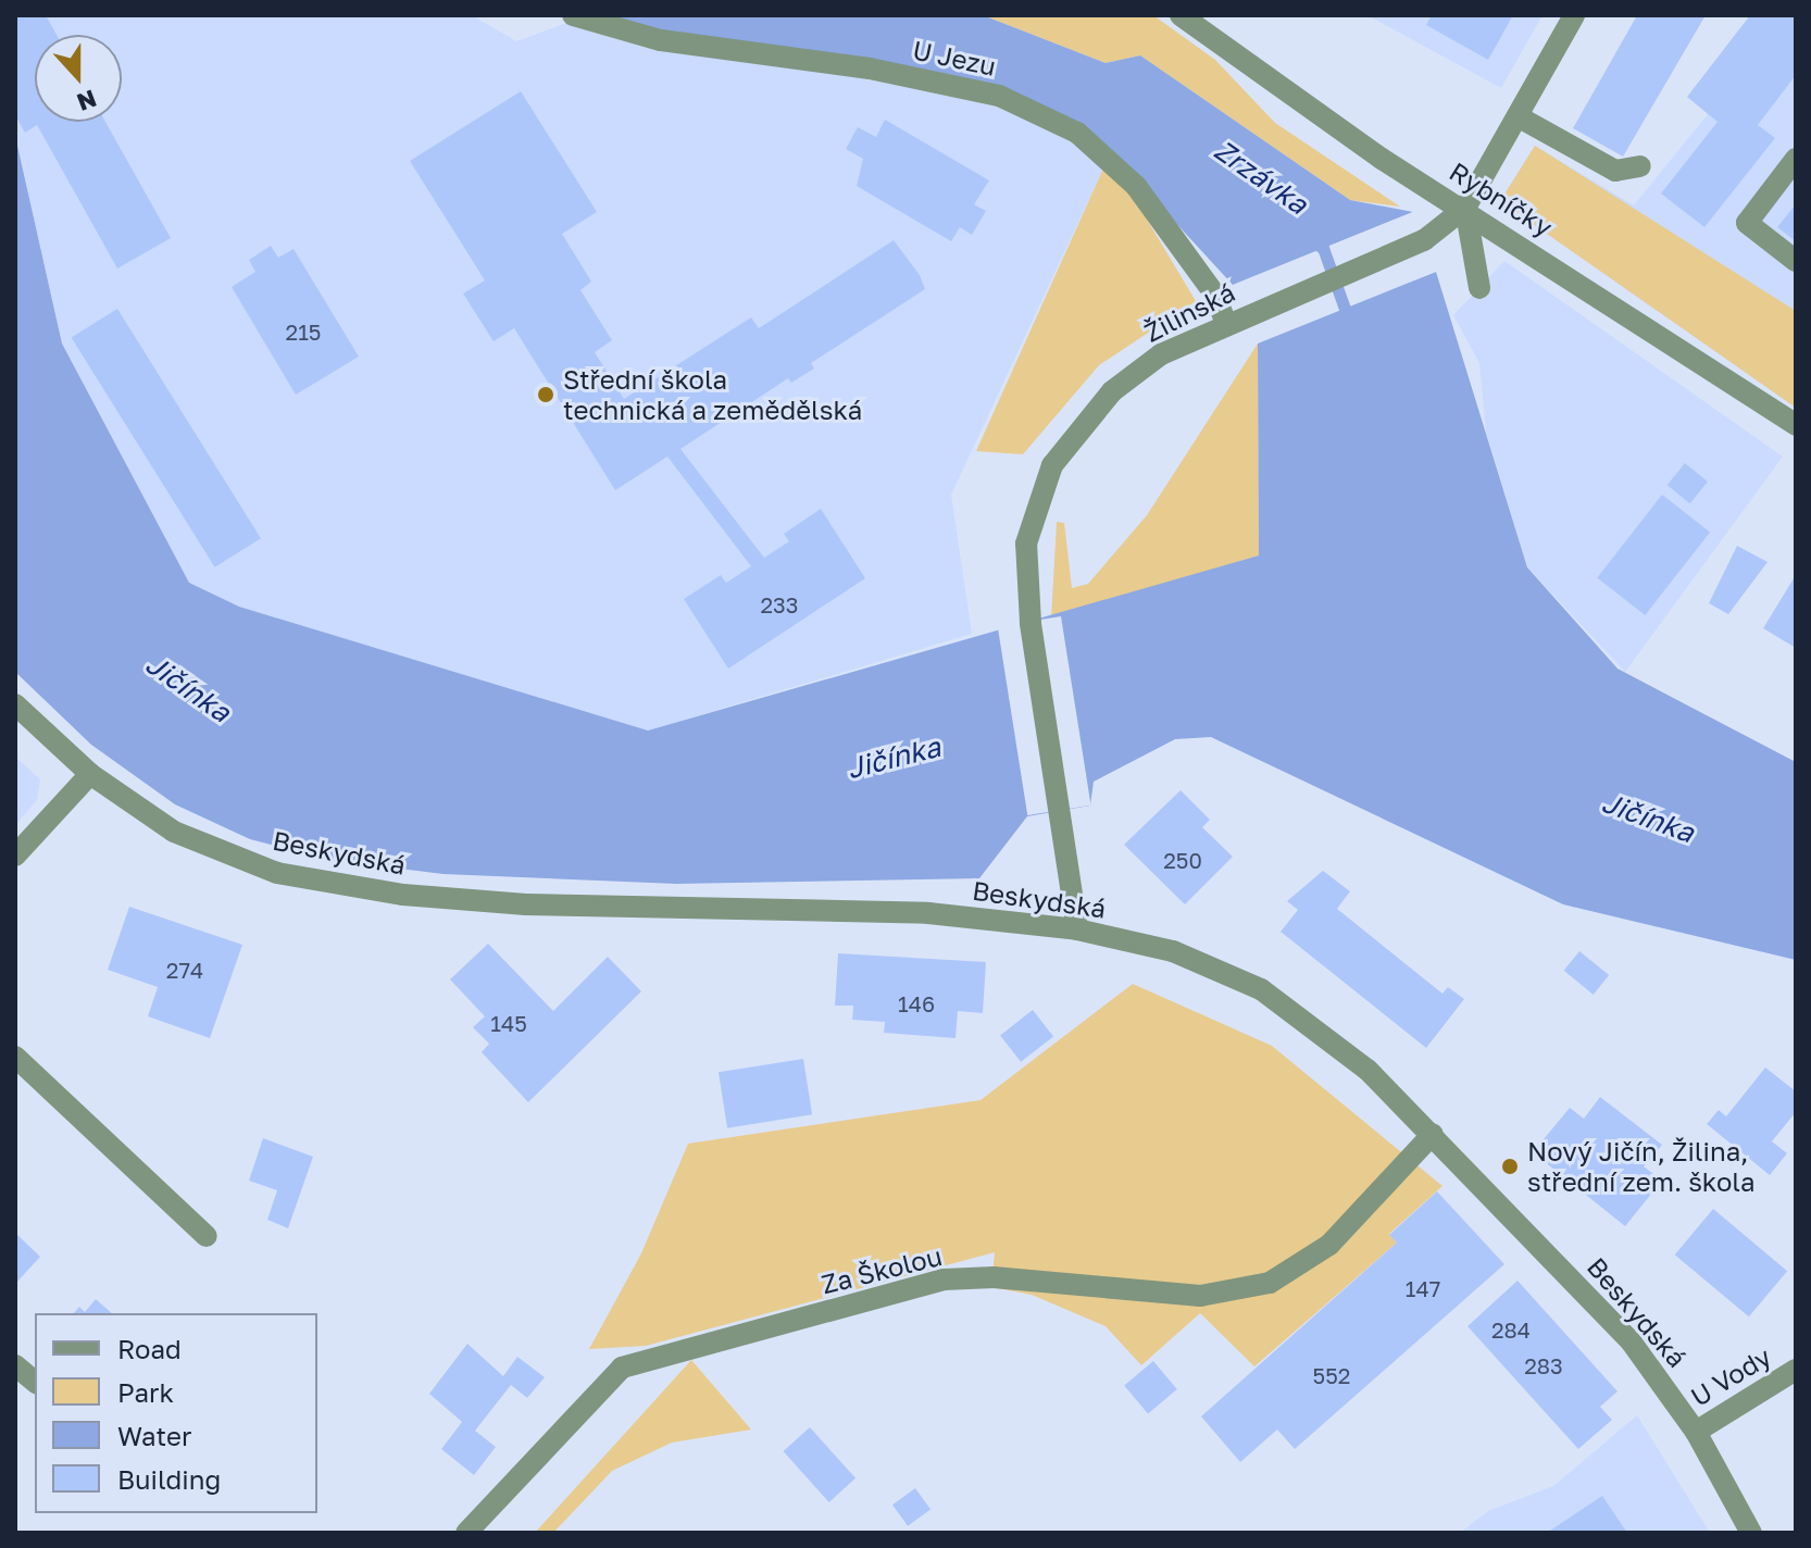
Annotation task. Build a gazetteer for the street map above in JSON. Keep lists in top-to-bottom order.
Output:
{
  "streets": {
    "street": [
      "U Jezu",
      "Rybníčky",
      "Žilinská",
      "Beskydská",
      "Za Školou",
      "U Vody"
    ]
  },
  "crossings": [
    ["U Jezu", "Žilinská"],
    ["Rybníčky", "Žilinská"],
    ["Žilinská", "Beskydská"],
    ["Beskydská", "Za Školou"],
    ["Beskydská", "U Vody"]
  ],
  "water": ["Zrzávka", "Jičínka"],
  "places": ["Střední škola technická a zemědělská", "Nový Jičín, Žilina, střední zem. škola"],
  "house_numbers": [
    "215",
    "233",
    "250",
    "274",
    "146",
    "145",
    "147",
    "284",
    "283",
    "552"
  ],
  "legend": [
    "Road",
    "Park",
    "Water",
    "Building"
  ],
  "north": "bottom"
}
